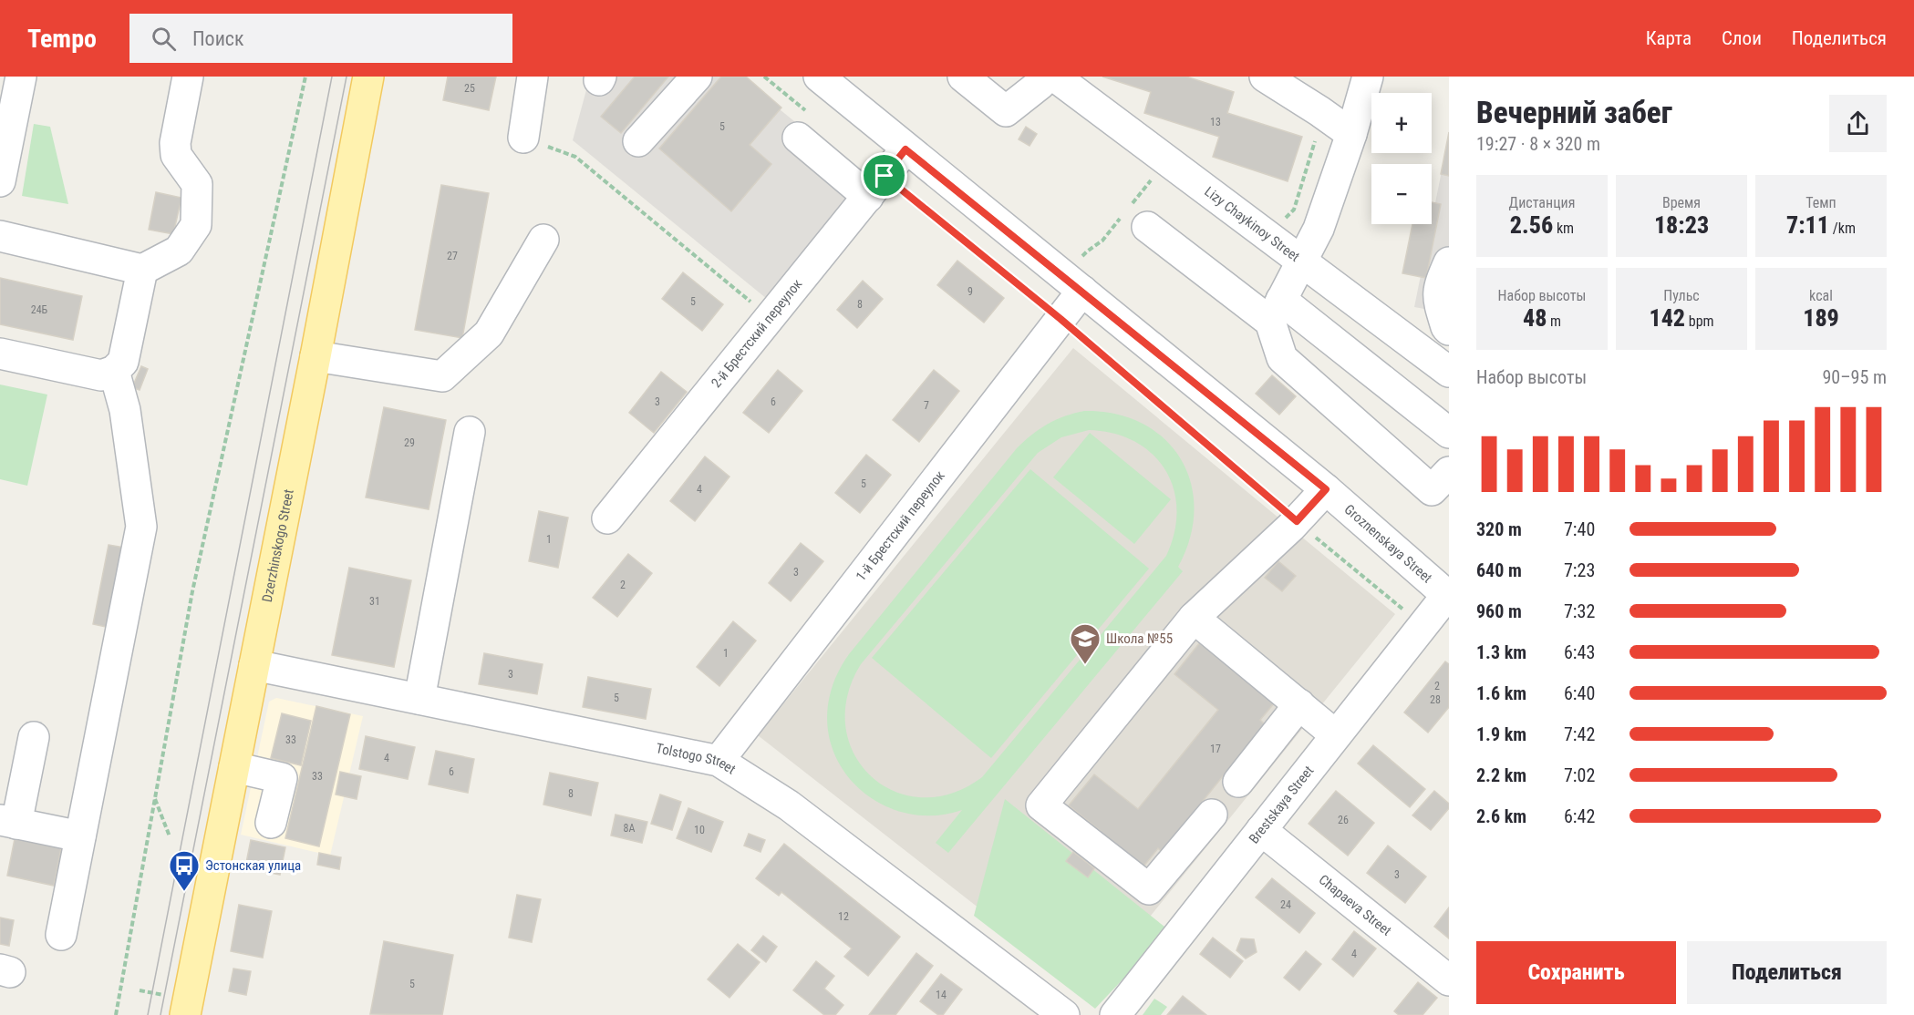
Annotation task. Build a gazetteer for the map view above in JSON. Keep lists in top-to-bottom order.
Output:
{
  "streets": {
    "main road": ["Dzerzhinskogo Street"],
    "street": [
      "Lizy Chaykinoy Street",
      "2-й Брестский переулок",
      "1-й Брестский переулок",
      "Groznenskaya Street",
      "Tolstogo Street",
      "Brestskaya Street",
      "Chapaeva Street"
    ]
  },
  "crossings": [
    ["2-й Брестский переулок", "Groznenskaya Street"],
    ["1-й Брестский переулок", "Groznenskaya Street"],
    ["1-й Брестский переулок", "Tolstogo Street"],
    ["Groznenskaya Street", "Brestskaya Street"],
    ["Dzerzhinskogo Street", "Tolstogo Street"],
    ["Brestskaya Street", "Chapaeva Street"]
  ],
  "places": {
    "school or university": ["Школа №55"],
    "bus stop": ["Эстонская улица"]
  },
  "house_numbers": [
    "25",
    "13",
    "5",
    "27",
    "9",
    "5",
    "8",
    "24Б",
    "3",
    "6",
    "7",
    "29",
    "5",
    "4",
    "1",
    "3",
    "2",
    "31",
    "1",
    "3",
    "2",
    "5",
    "28",
    "33",
    "17",
    "4",
    "6",
    "33",
    "8",
    "26",
    "8А",
    "10",
    "3",
    "24",
    "12",
    "4",
    "5",
    "14"
  ],
  "page": {
    "header": "Tempo",
    "search": "Поиск",
    "nav": ["Карта", "Слои", "Поделиться"],
    "heading": ["Вечерний забег", "19:27 · 8 × 320 m"],
    "map_buttons": ["+", "−"],
    "stats": [
      ["Дистанция", "2.56 km"],
      ["Время", "18:23"],
      ["Темп", "7:11 /km"],
      ["Набор высоты", "48 m"],
      ["Пульс", "142 bpm"],
      ["kcal", "189"]
    ],
    "chart": ["Набор высоты", "90–95 m"],
    "list": [
      {
        "name": "320 m",
        "note": "7:40"
      },
      {
        "name": "640 m",
        "note": "7:23"
      },
      {
        "name": "960 m",
        "note": "7:32"
      },
      {
        "name": "1.3 km",
        "note": "6:43"
      },
      {
        "name": "1.6 km",
        "note": "6:40"
      },
      {
        "name": "1.9 km",
        "note": "7:42"
      },
      {
        "name": "2.2 km",
        "note": "7:02"
      },
      {
        "name": "2.6 km",
        "note": "6:42"
      }
    ],
    "buttons": ["Сохранить", "Поделиться"]
  }
}
